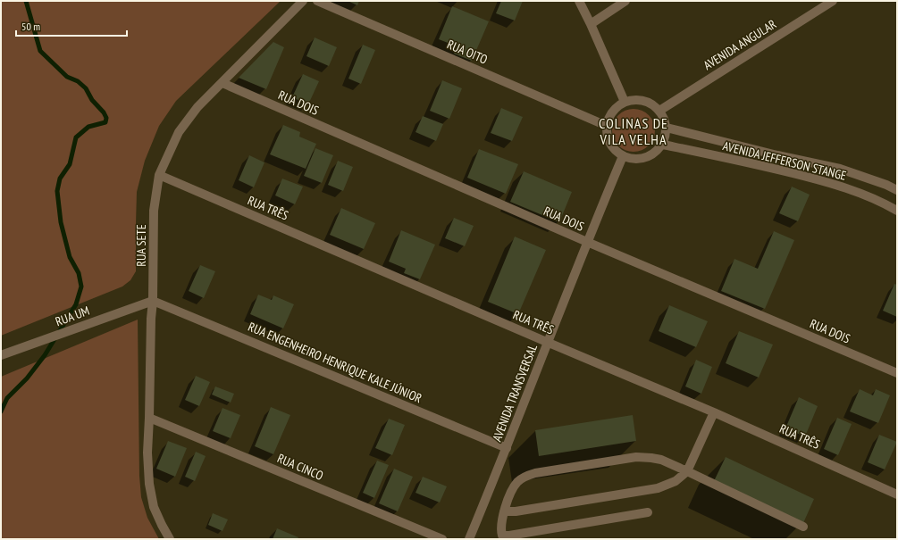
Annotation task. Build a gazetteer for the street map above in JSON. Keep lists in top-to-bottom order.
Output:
{
  "streets": {
    "street": [
      "AVENIDA ANGULAR",
      "RUA OITO",
      "RUA DOIS",
      "AVENIDA JEFFERSON STANGE",
      "RUA TRÊS",
      "RUA SETE",
      "RUA UM",
      "RUA ENGENHEIRO HENRIQUE KALE JÚNIOR",
      "AVENIDA TRANSVERSAL",
      "RUA CINCO"
    ]
  },
  "crossings": [
    ["AVENIDA ANGULAR", "RUA OITO"],
    ["AVENIDA ANGULAR", "AVENIDA JEFFERSON STANGE"],
    ["AVENIDA ANGULAR", "AVENIDA TRANSVERSAL"],
    ["RUA OITO", "AVENIDA JEFFERSON STANGE"],
    ["RUA OITO", "AVENIDA TRANSVERSAL"],
    ["RUA DOIS", "RUA SETE"],
    ["RUA DOIS", "AVENIDA TRANSVERSAL"],
    ["AVENIDA JEFFERSON STANGE", "AVENIDA TRANSVERSAL"],
    ["RUA TRÊS", "RUA SETE"],
    ["RUA TRÊS", "AVENIDA TRANSVERSAL"],
    ["RUA SETE", "RUA UM"],
    ["RUA SETE", "RUA ENGENHEIRO HENRIQUE KALE JÚNIOR"],
    ["RUA SETE", "RUA CINCO"],
    ["RUA UM", "RUA ENGENHEIRO HENRIQUE KALE JÚNIOR"],
    ["RUA ENGENHEIRO HENRIQUE KALE JÚNIOR", "AVENIDA TRANSVERSAL"]
  ],
  "districts": ["COLINAS DE VILA VELHA"],
  "scale_bar": "50 m"
}
